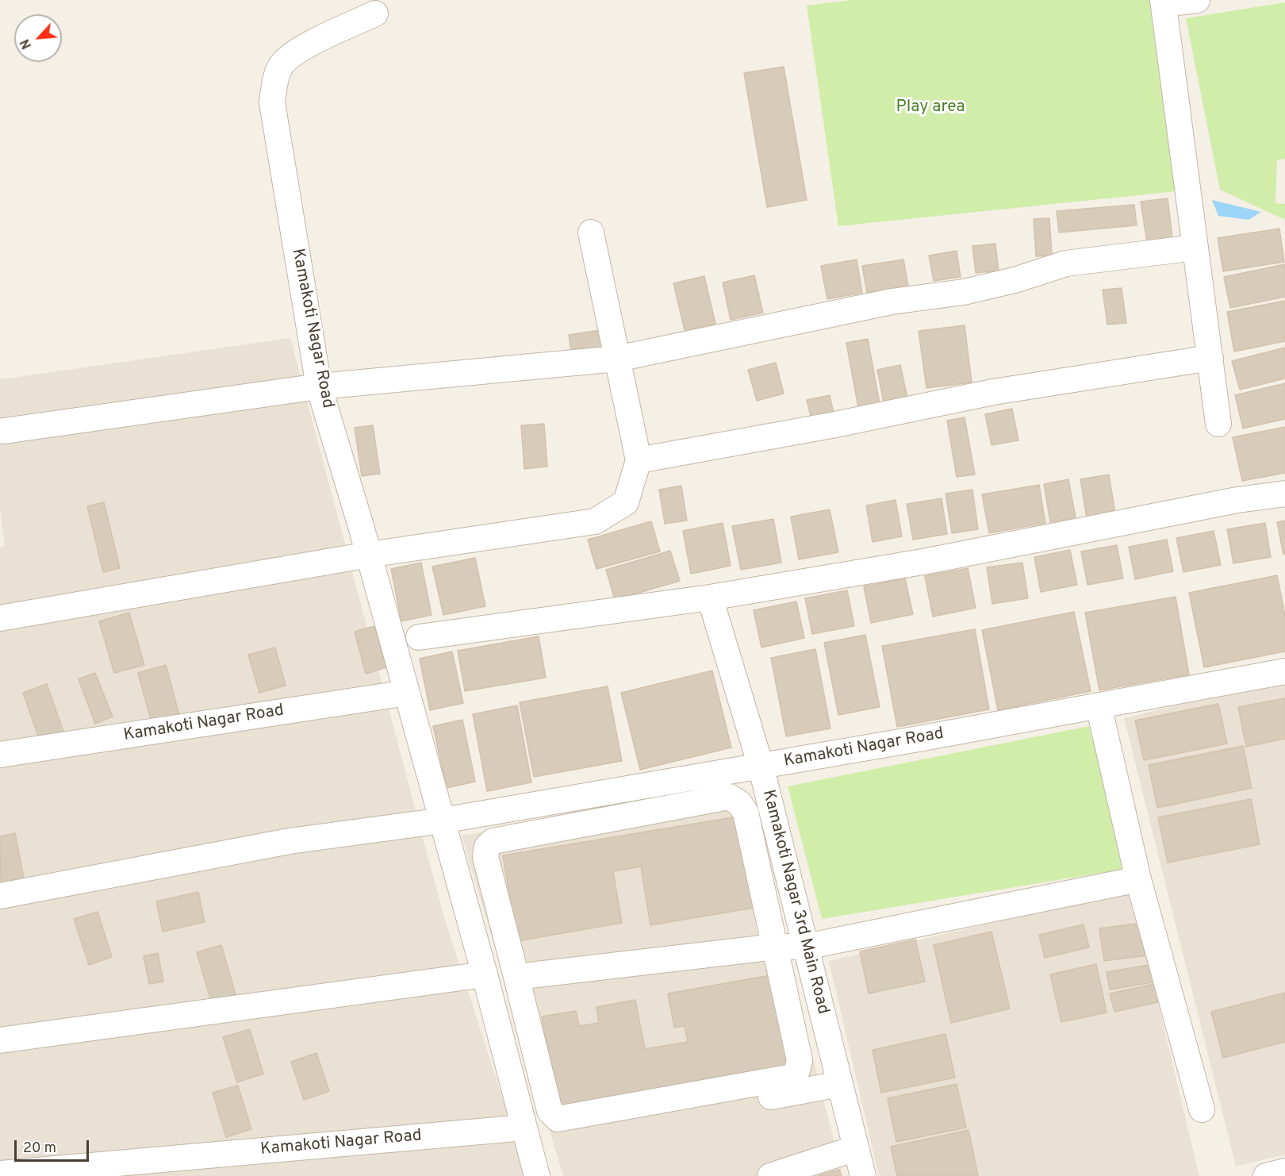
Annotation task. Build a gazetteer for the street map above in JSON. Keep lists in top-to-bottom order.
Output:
{
  "streets": {
    "street": ["Kamakoti Nagar Road", "Kamakoti Nagar 3rd Main Road"]
  },
  "crossings": [
    ["Kamakoti Nagar Road", "Kamakoti Nagar 3rd Main Road"]
  ],
  "parks": ["Play area"],
  "scale_bar": "20 m",
  "north": "bottom left"
}
